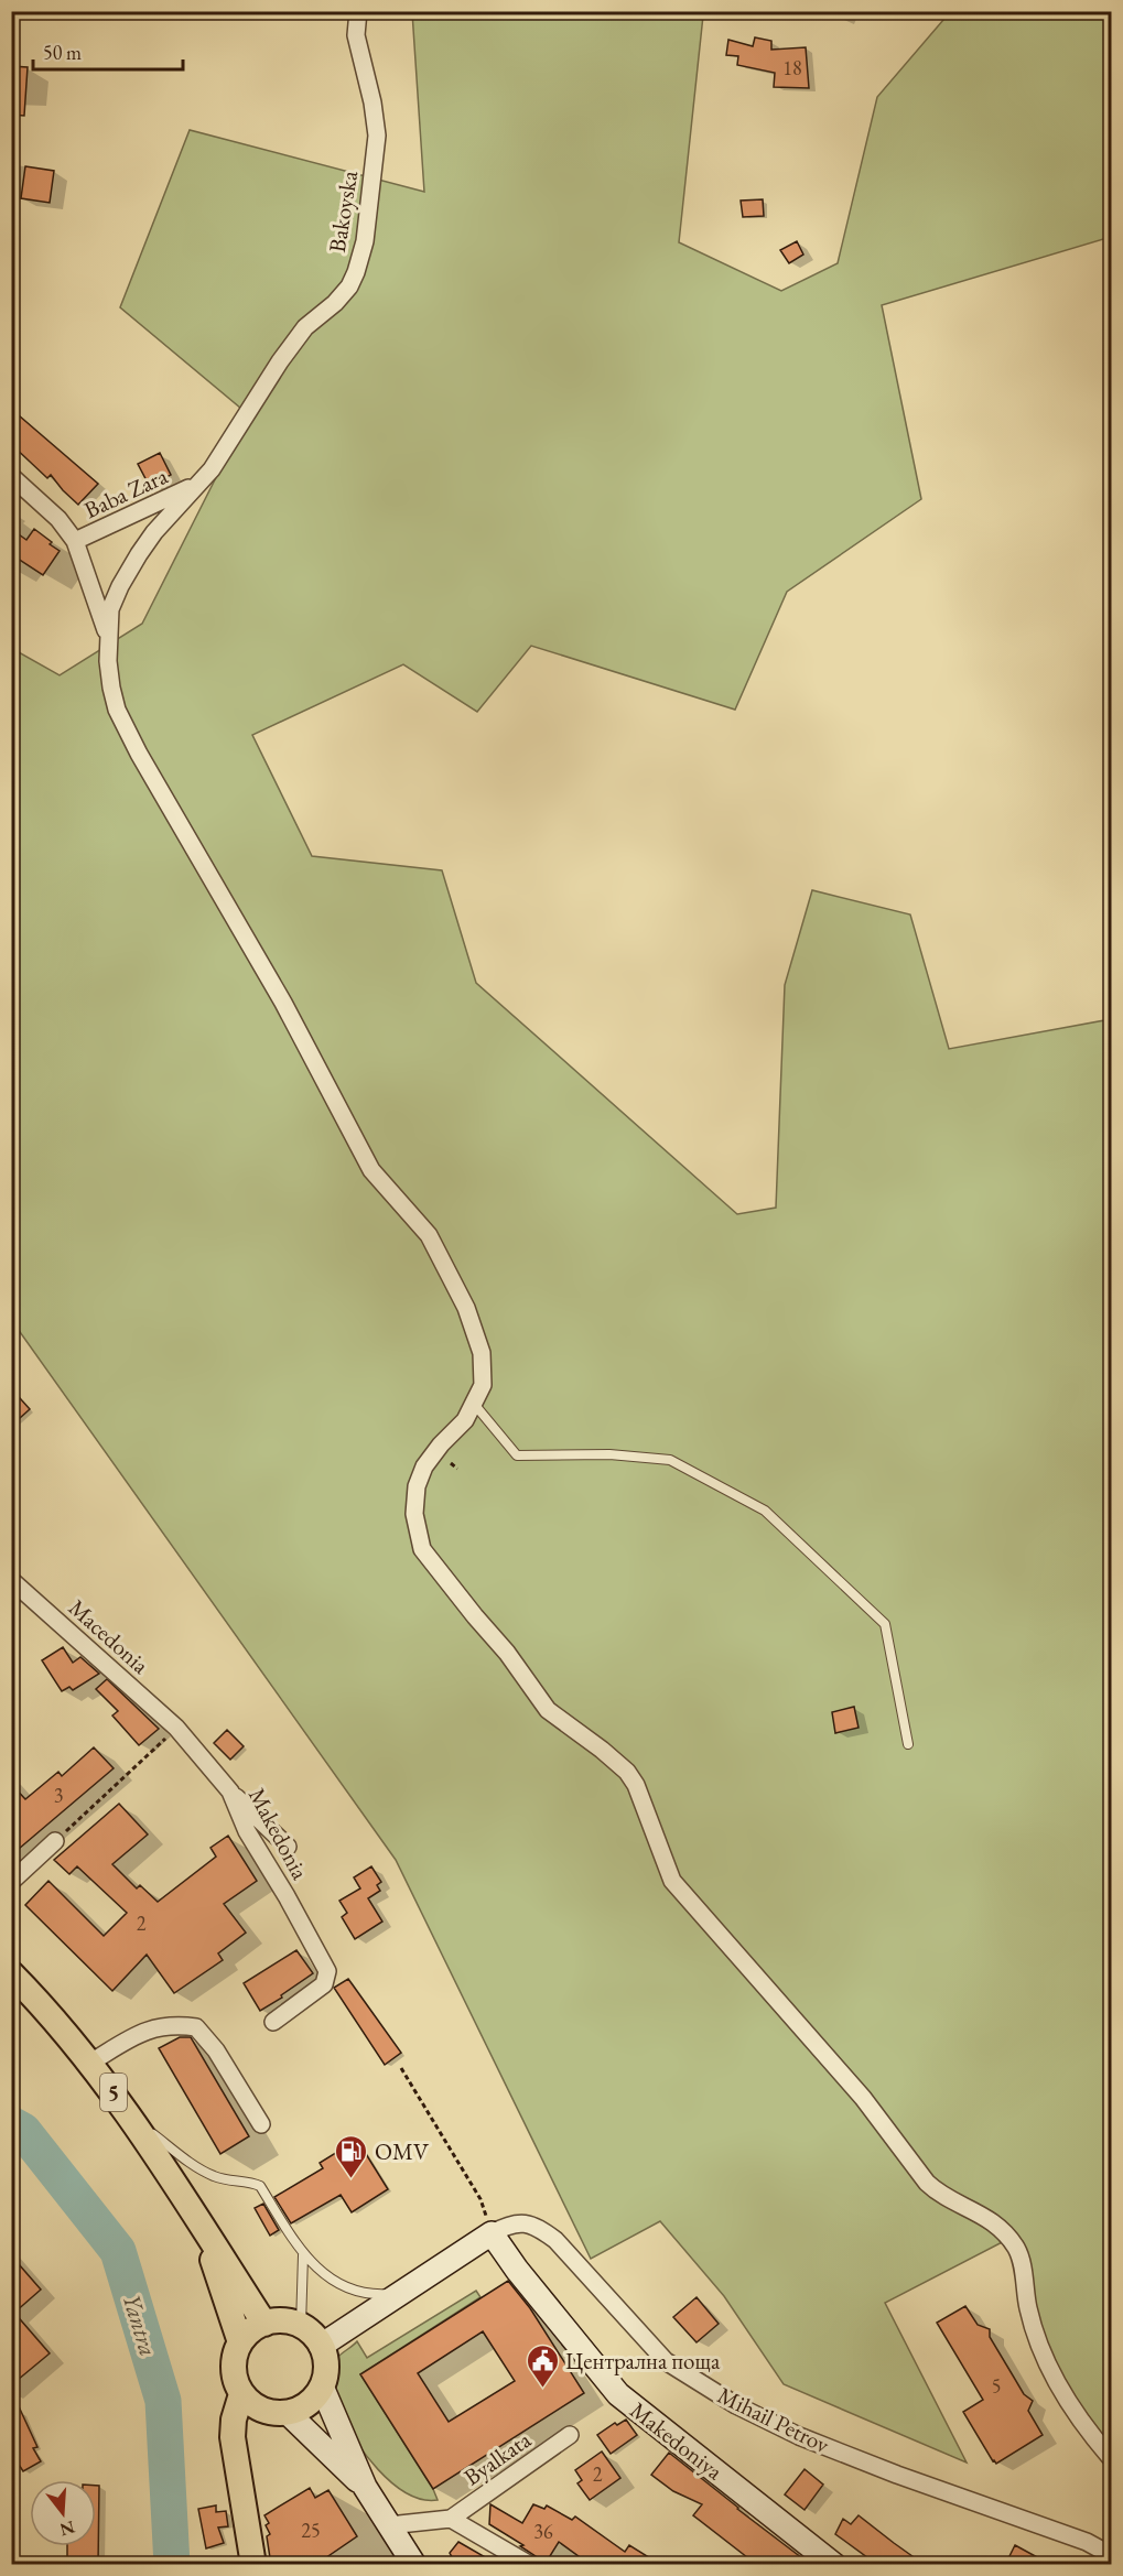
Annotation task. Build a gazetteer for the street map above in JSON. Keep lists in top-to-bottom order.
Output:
{
  "streets": {
    "main road": ["5", "Mihail Petrov", "Makedoniya"],
    "street": [
      "Bakoyska",
      "Baba Zara",
      "Macedonia",
      "Makedonia",
      "Byalkata"
    ]
  },
  "crossings": [
    ["Bakoyska", "Baba Zara"],
    ["Macedonia", "Makedonia"],
    ["5", "Mihail Petrov"],
    ["Mihail Petrov", "Makedoniya"]
  ],
  "water": ["Yantra"],
  "places": {
    "fuel station": ["OMV"],
    "public building": ["Централна поща"]
  },
  "house_numbers": [
    "18",
    "3",
    "2",
    "5",
    "2",
    "25",
    "36"
  ],
  "scale_bar": "50 m",
  "north": "bottom"
}
